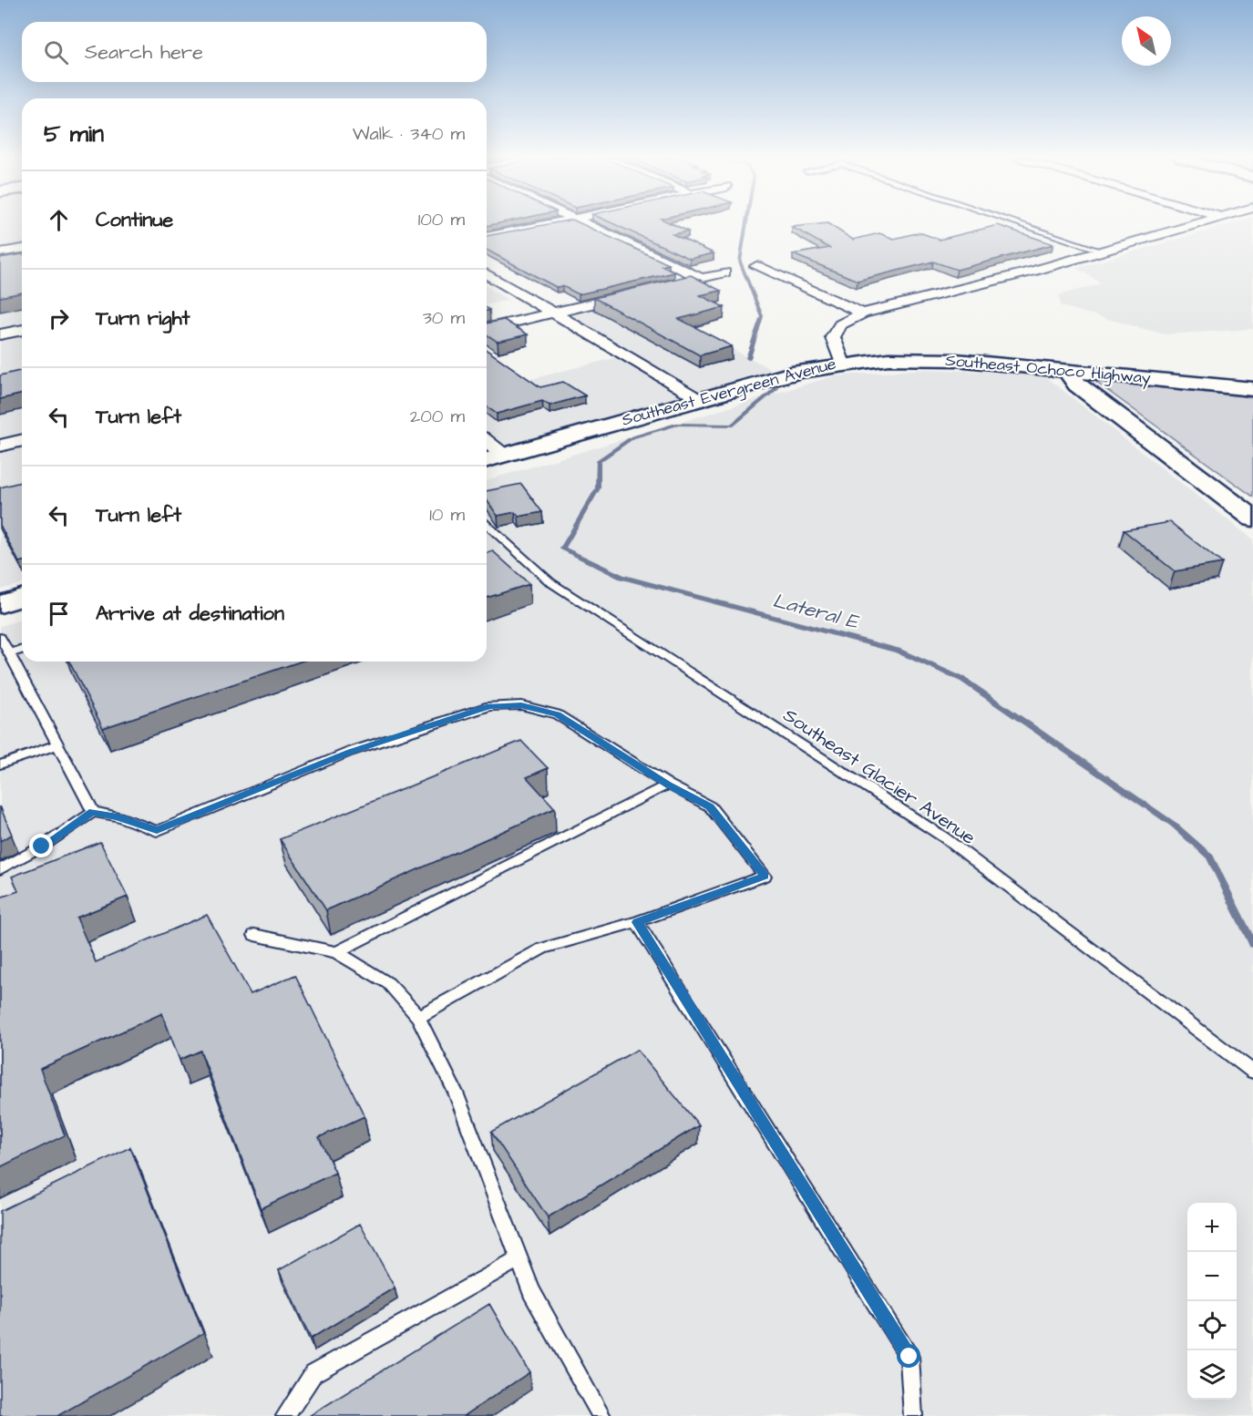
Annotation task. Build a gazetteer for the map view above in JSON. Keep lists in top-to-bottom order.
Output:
{
  "streets": {
    "main road": ["Southeast Ochoco Highway", "Southeast Evergreen Avenue"],
    "lane": ["Southeast Glacier Avenue"]
  },
  "crossings": [
    ["Southeast Ochoco Highway", "Southeast Evergreen Avenue"]
  ],
  "water": ["Lateral E"],
  "north": "top left",
  "page": {
    "search": "Search here",
    "heading": ["5 min", "Walk · 340 m"],
    "list": [
      ["Continue", "100 m"],
      ["Turn right", "30 m"],
      ["Turn left", "200 m"],
      ["Turn left", "10 m"],
      "Arrive at destination"
    ],
    "map_buttons": ["+", "−"]
  }
}
